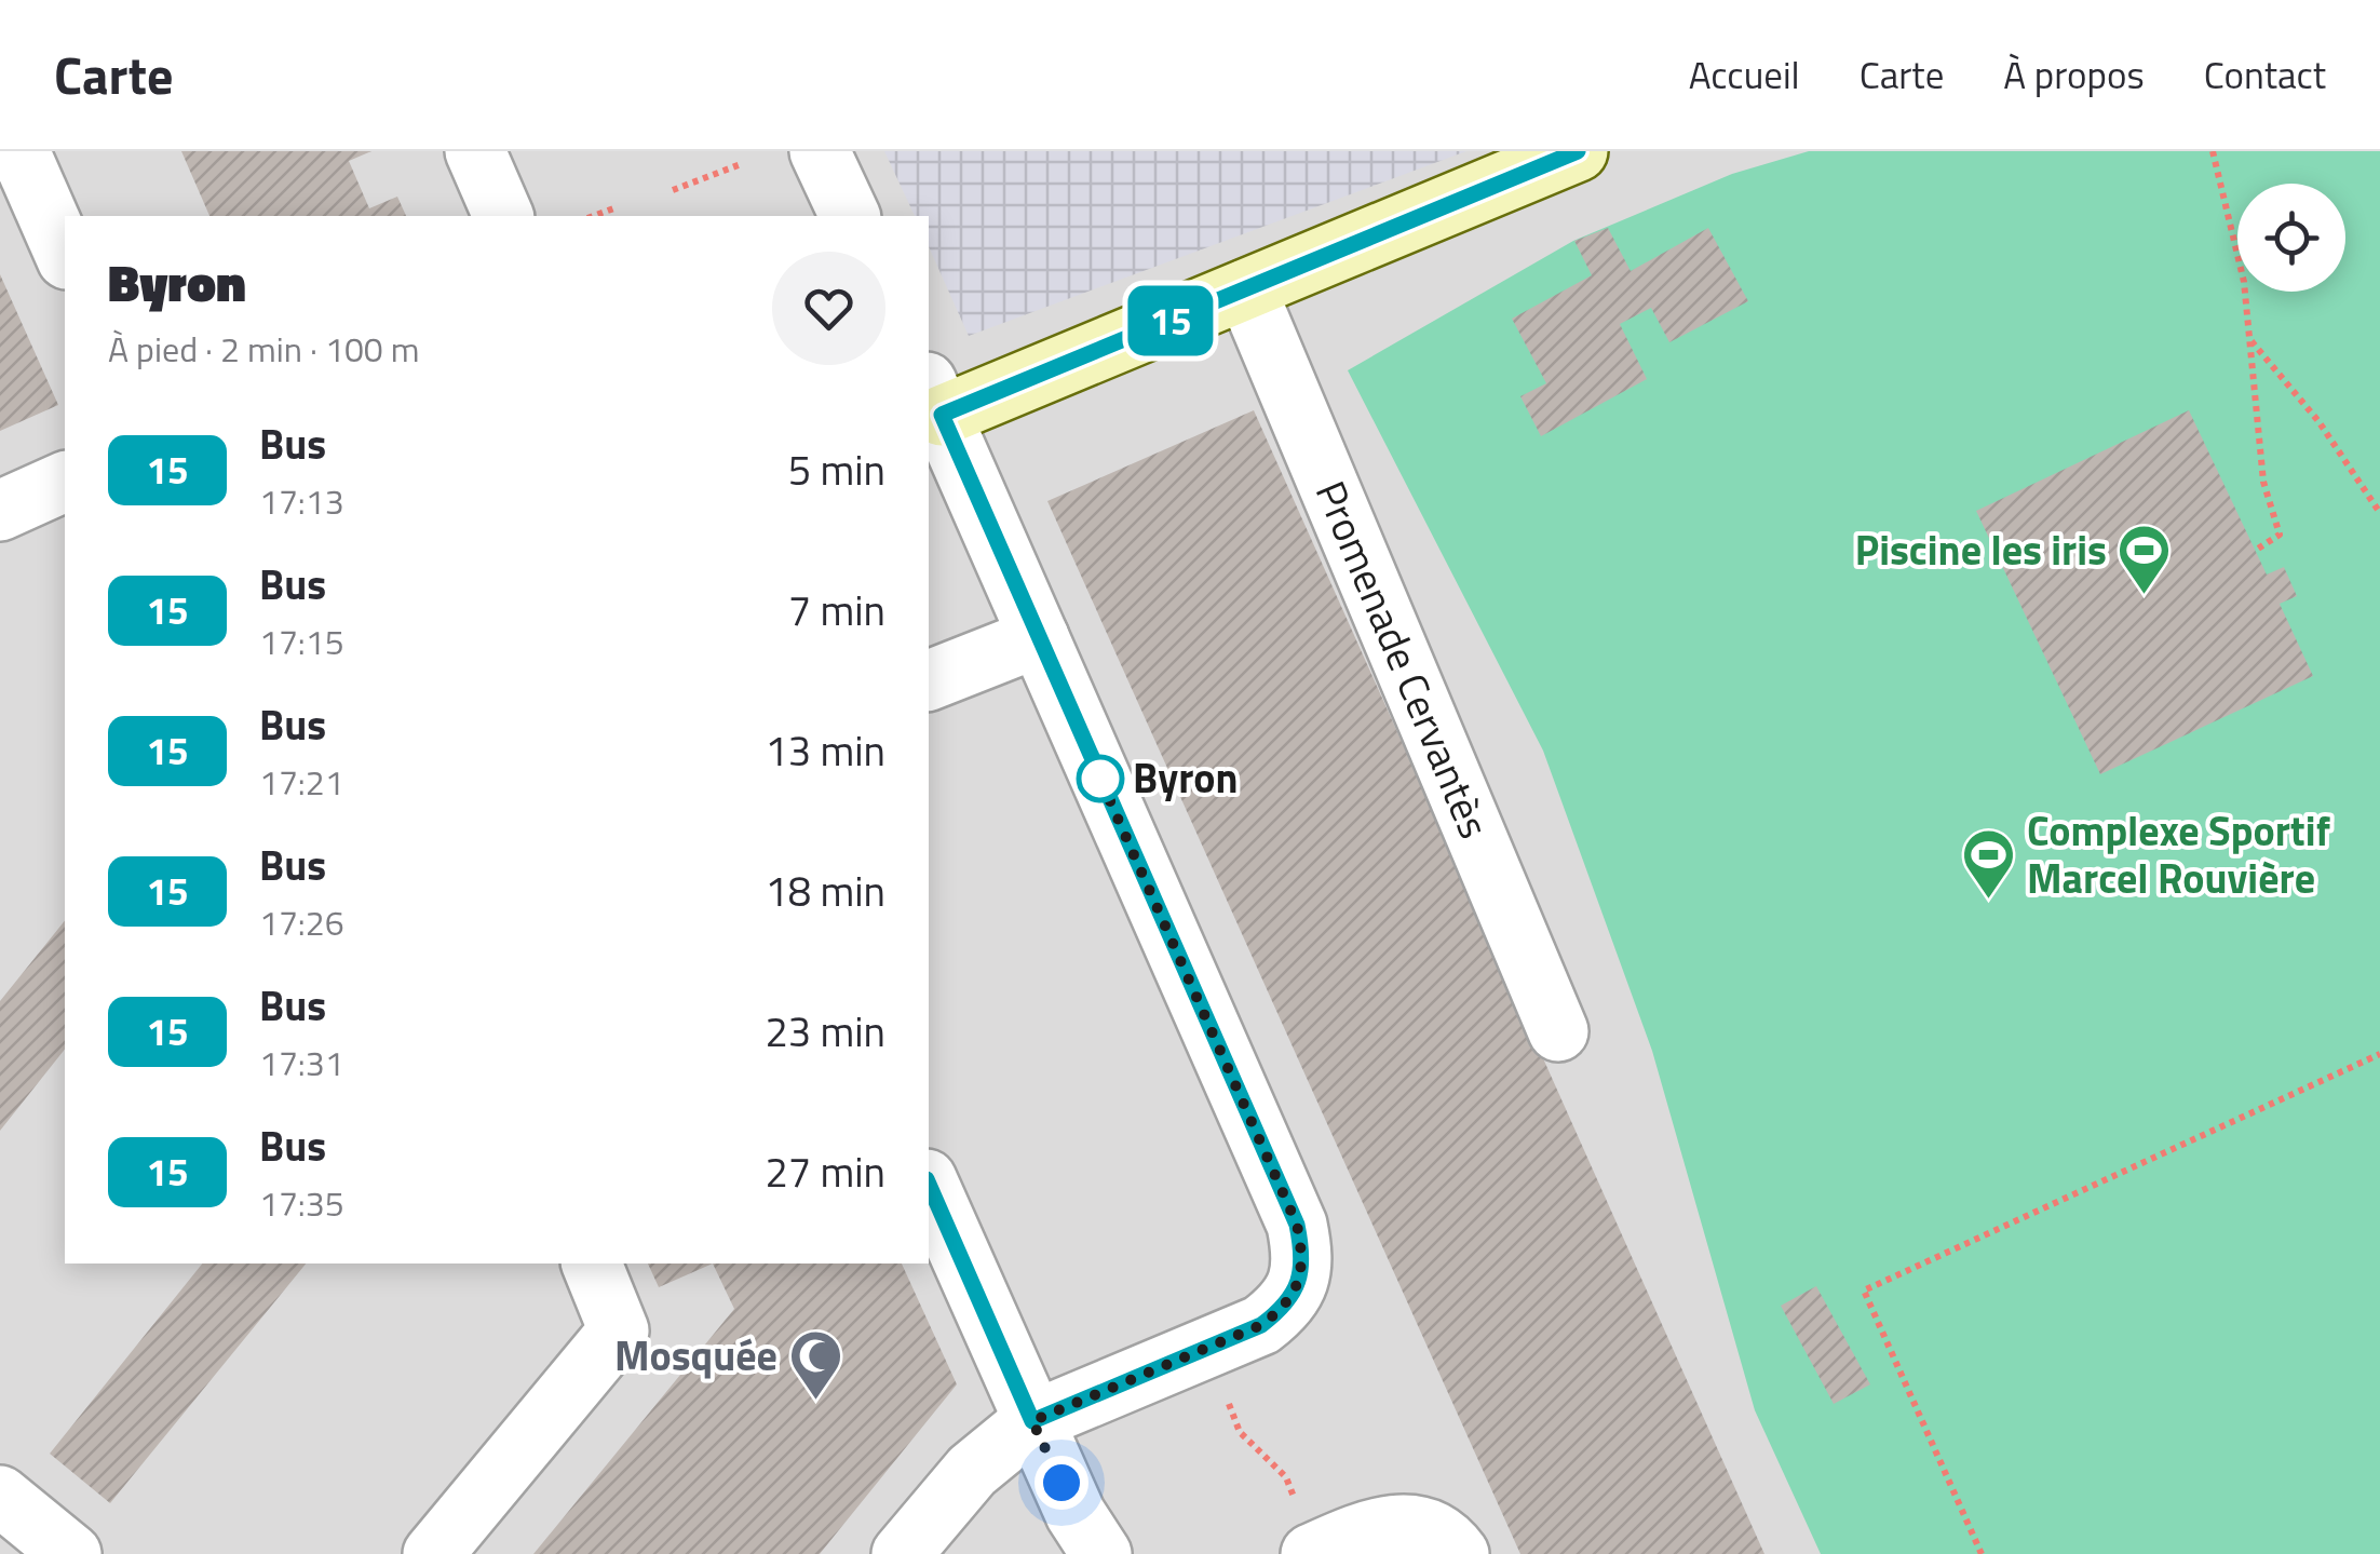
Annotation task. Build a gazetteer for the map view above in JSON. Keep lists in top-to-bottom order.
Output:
{
  "streets": {
    "street": ["Promenade Cervantès"]
  },
  "places": {
    "sports": ["Piscine les iris", "Complexe Sportif Marcel Rouvière"],
    "other": ["Byron"],
    "mosque": ["Mosquée"]
  },
  "lines": ["bus line 15"],
  "page": {
    "header": "Carte",
    "nav": [
      "Accueil",
      "Carte",
      "À propos",
      "Contact"
    ],
    "on_map": "15",
    "heading": ["Byron", "À pied · 2 min · 100 m"],
    "list": [
      {
        "mark": "15",
        "name": "Bus",
        "note": "17:13",
        "value": "5 min"
      },
      {
        "mark": "15",
        "name": "Bus",
        "note": "17:15",
        "value": "7 min"
      },
      {
        "mark": "15",
        "name": "Bus",
        "note": "17:21",
        "value": "13 min"
      },
      {
        "mark": "15",
        "name": "Bus",
        "note": "17:26",
        "value": "18 min"
      },
      {
        "mark": "15",
        "name": "Bus",
        "note": "17:31",
        "value": "23 min"
      },
      {
        "mark": "15",
        "name": "Bus",
        "note": "17:35",
        "value": "27 min"
      }
    ]
  }
}
